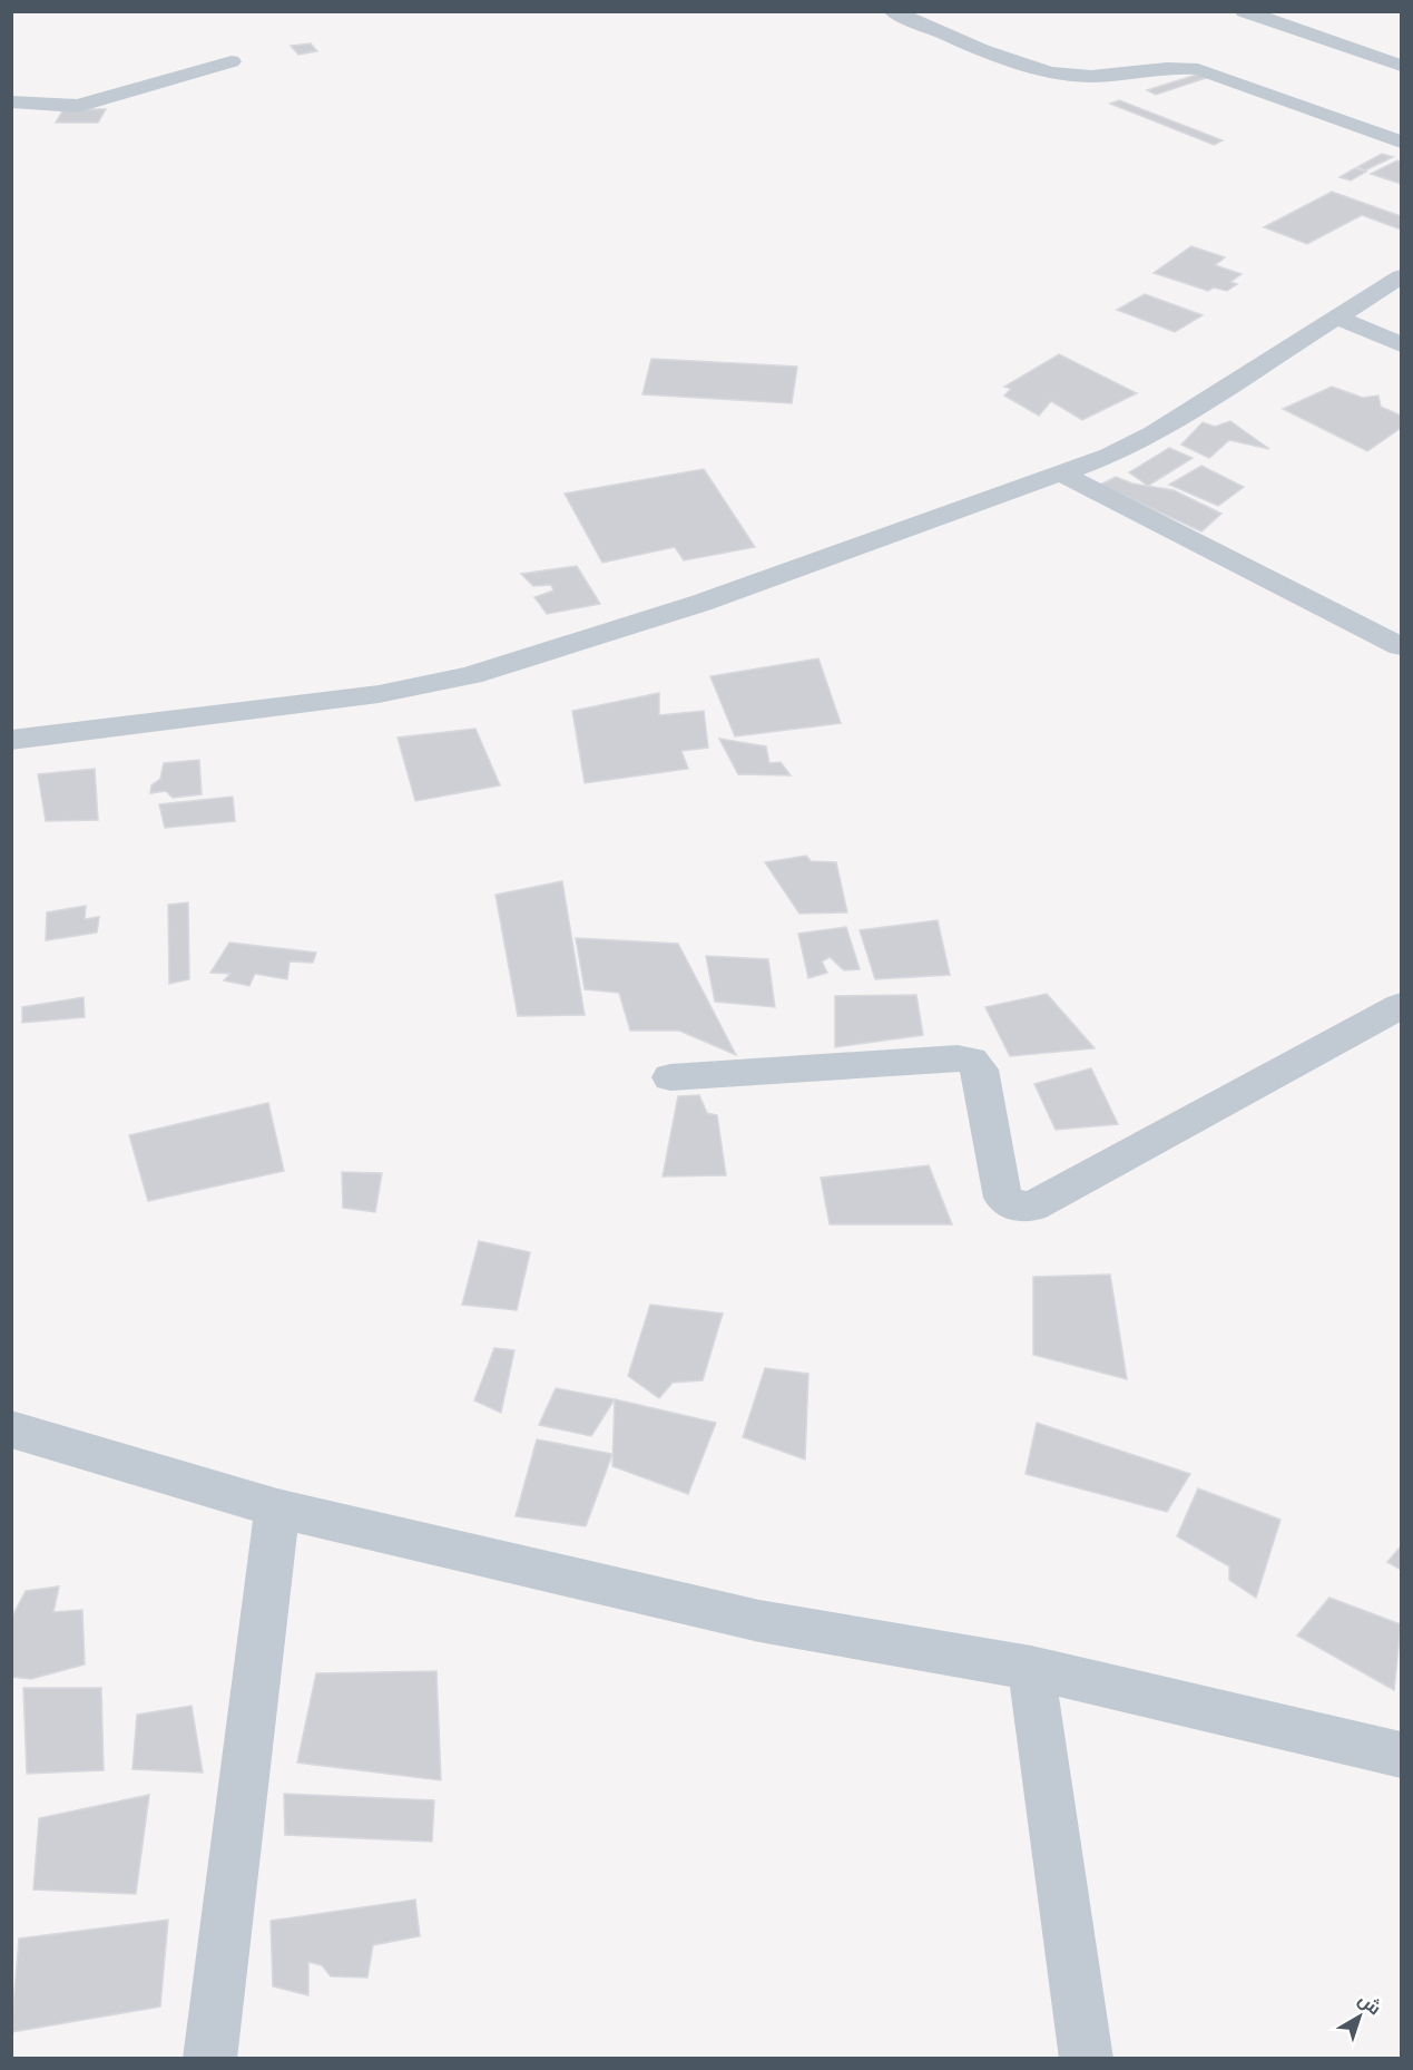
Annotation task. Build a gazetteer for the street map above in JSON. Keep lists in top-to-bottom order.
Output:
{
  "north": "top right"
}
